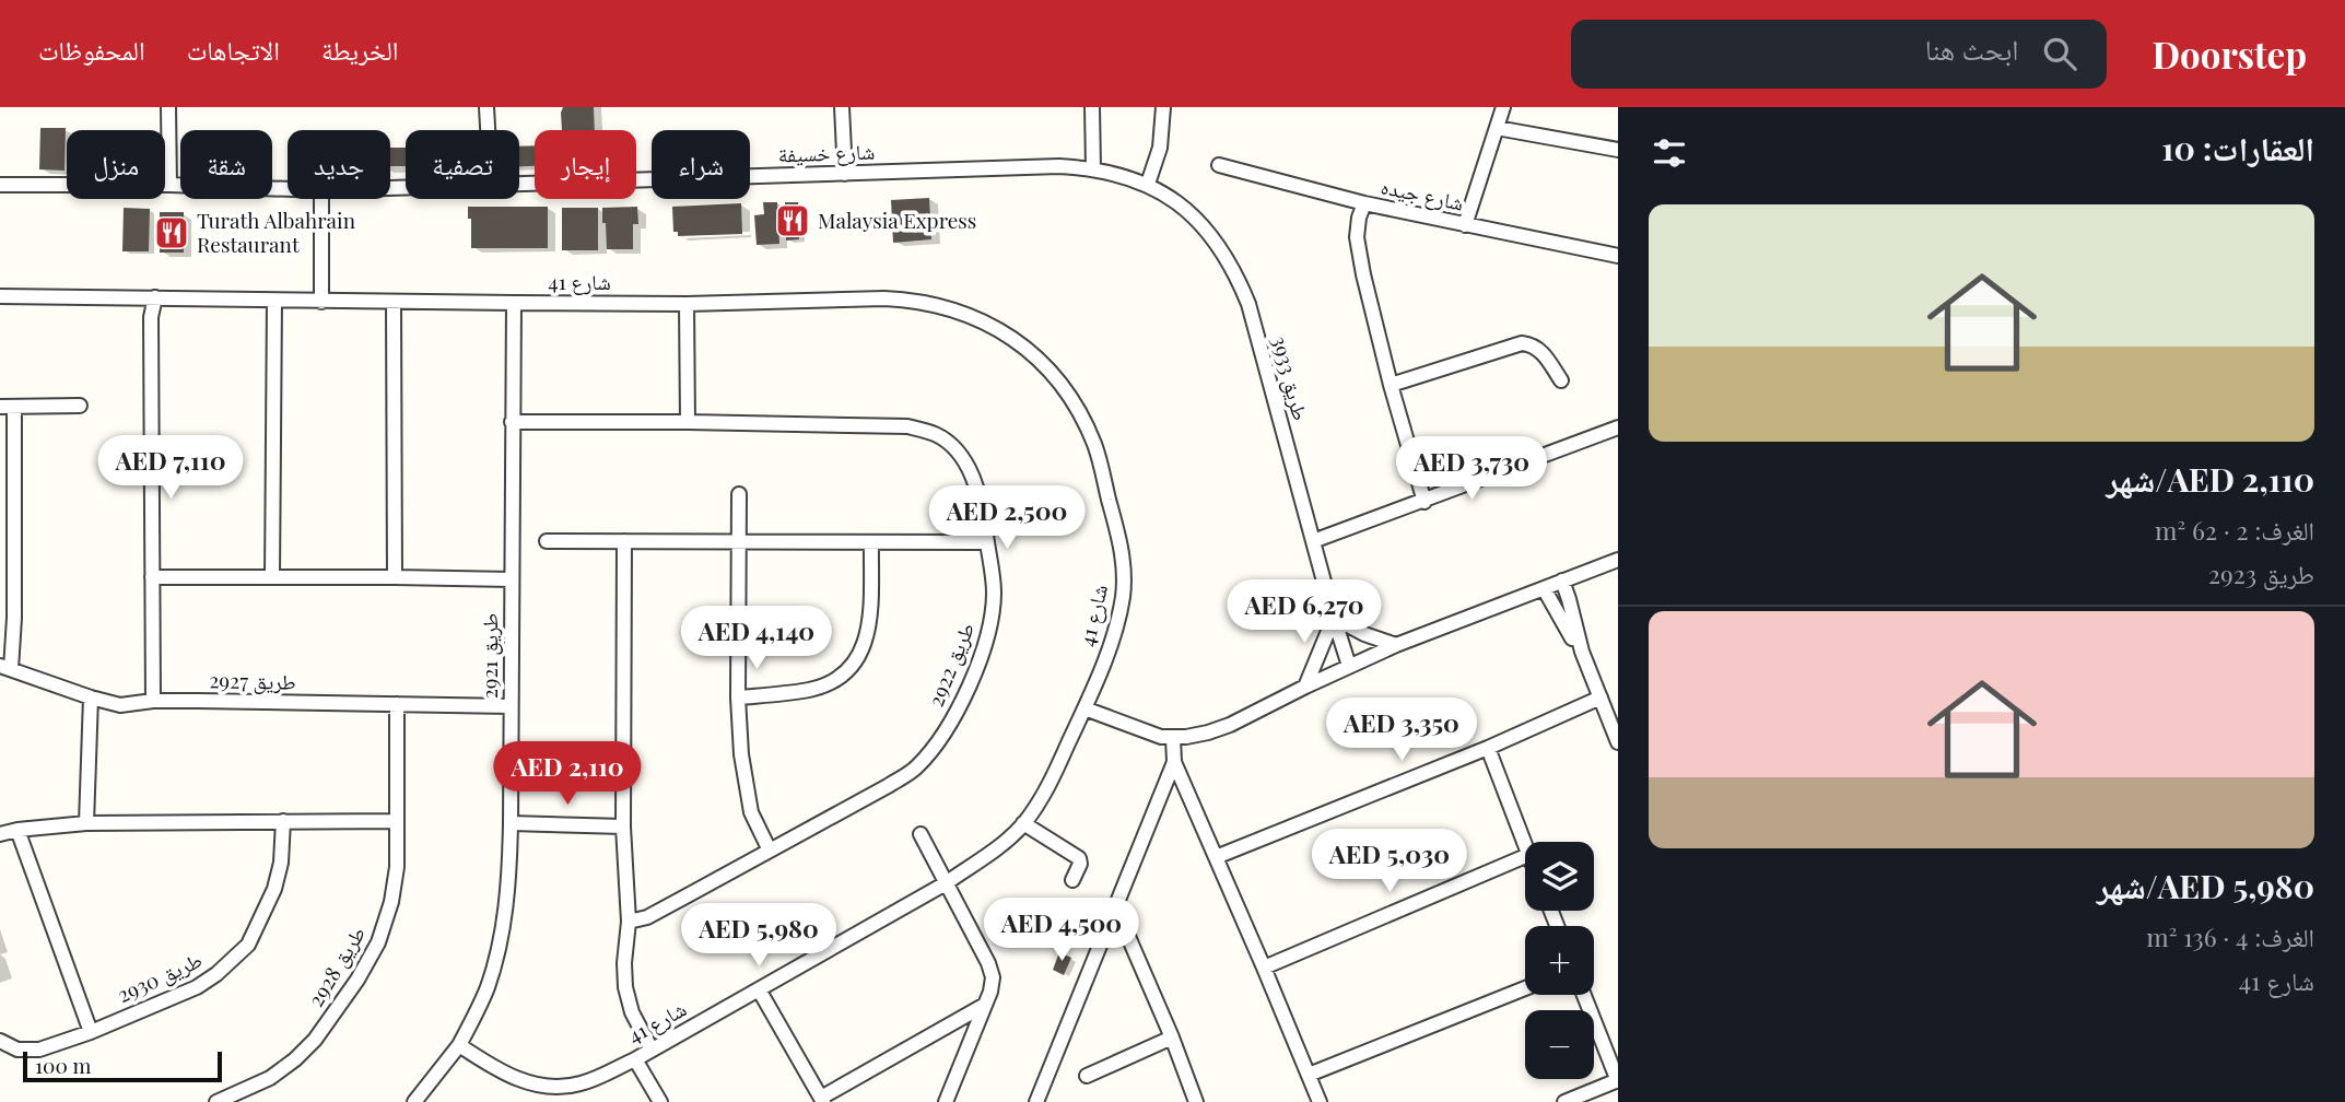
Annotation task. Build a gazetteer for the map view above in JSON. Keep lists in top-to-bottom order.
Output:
{
  "streets": {
    "street": [
      "شارع خسيفة",
      "شارع جيده",
      "شارع 41",
      "طريق 3933",
      "طريق 2921",
      "طريق 2922",
      "طريق 2927",
      "طريق 2928",
      "طريق 2930"
    ]
  },
  "crossings": [
    ["شارع خسيفة", "طريق 3933"],
    ["شارع 41", "طريق 2921"],
    ["طريق 2921", "طريق 2922"],
    ["طريق 2921", "طريق 2927"],
    ["طريق 2927", "طريق 2928"]
  ],
  "places": {
    "restaurant": ["Malaysia Express", "Turath Albahrain Restaurant"]
  },
  "scale_bar": "100 m",
  "page": {
    "header": "Doorstep",
    "search": "ابحث هنا",
    "nav": ["الخريطة", "الاتجاهات", "المحفوظات"],
    "heading": "العقارات: 10",
    "chip": [
      "شراء",
      "إيجار",
      "تصفية",
      "جديد",
      "شقة",
      "منزل"
    ],
    "list": [
      {
        "name": "AED 2,110/شهر",
        "note": "الغرف: 2 · 62 m² · طريق 2923"
      },
      {
        "name": "AED 5,980/شهر",
        "note": "الغرف: 4 · 136 m² · شارع 41"
      }
    ],
    "price": [
      "AED 7,110",
      "AED 3,730",
      "AED 2,500",
      "AED 6,270",
      "AED 4,140",
      "AED 3,350",
      "AED 2,110",
      "AED 5,030",
      "AED 4,500",
      "AED 5,980"
    ],
    "map_buttons": ["+", "−"],
    "scale": "100 m"
  }
}
